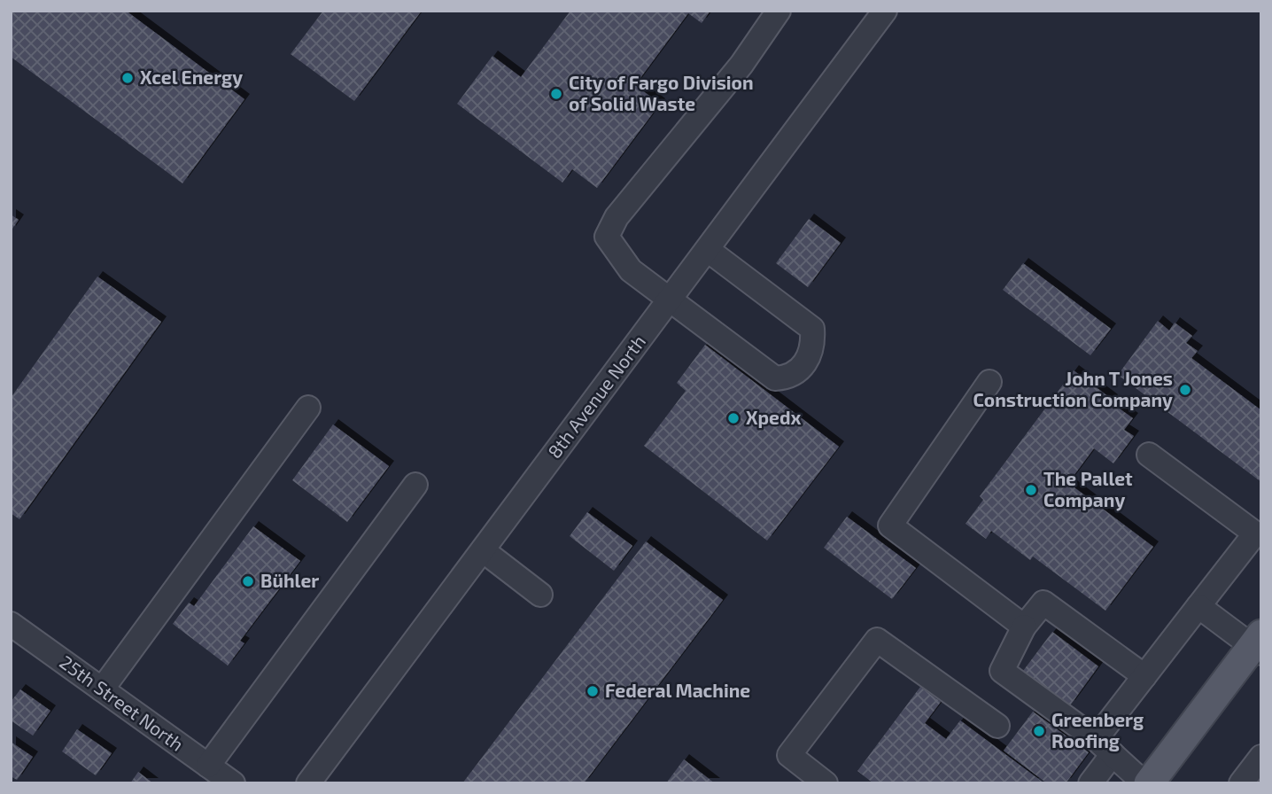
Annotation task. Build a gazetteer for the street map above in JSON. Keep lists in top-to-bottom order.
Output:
{
  "streets": {
    "street": ["8th Avenue North", "25th Street North"]
  },
  "places": [
    "Xcel Energy",
    "City of Fargo Division of Solid Waste",
    "John T Jones Construction Company",
    "Xpedx",
    "The Pallet Company",
    "Bühler",
    "Federal Machine",
    "Greenberg Roofing"
  ]
}
